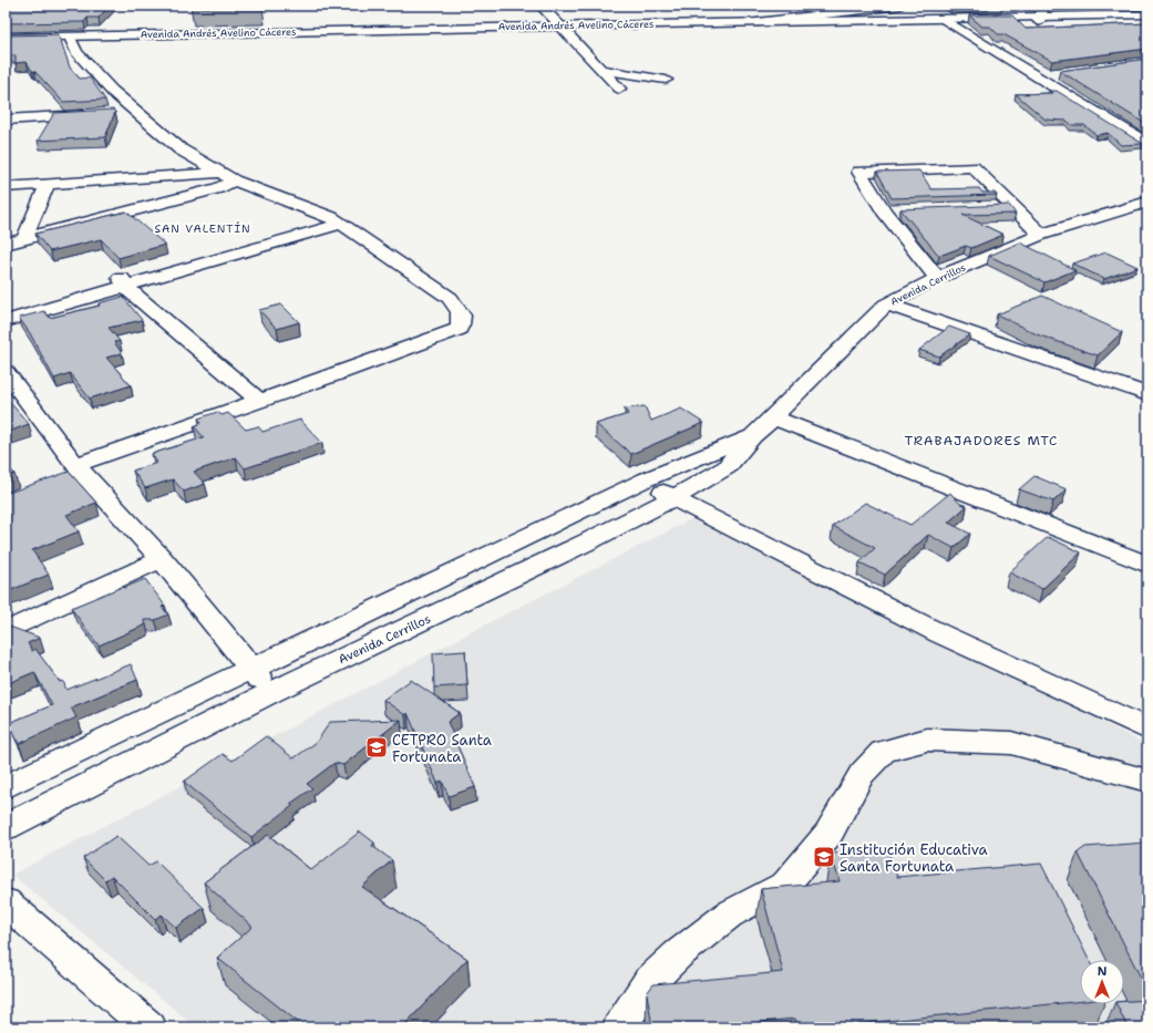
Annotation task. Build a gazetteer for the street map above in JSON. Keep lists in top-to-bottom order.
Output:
{
  "streets": {
    "highway": ["Avenida Andrés Avelino Cáceres"],
    "street": ["Avenida Cerrillos"]
  },
  "districts": ["SAN VALENTÍN", "TRABAJADORES MTC"],
  "places": {
    "school or university": ["CETPRO Santa Fortunata", "Institución Educativa Santa Fortunata"]
  },
  "north": "top"
}
